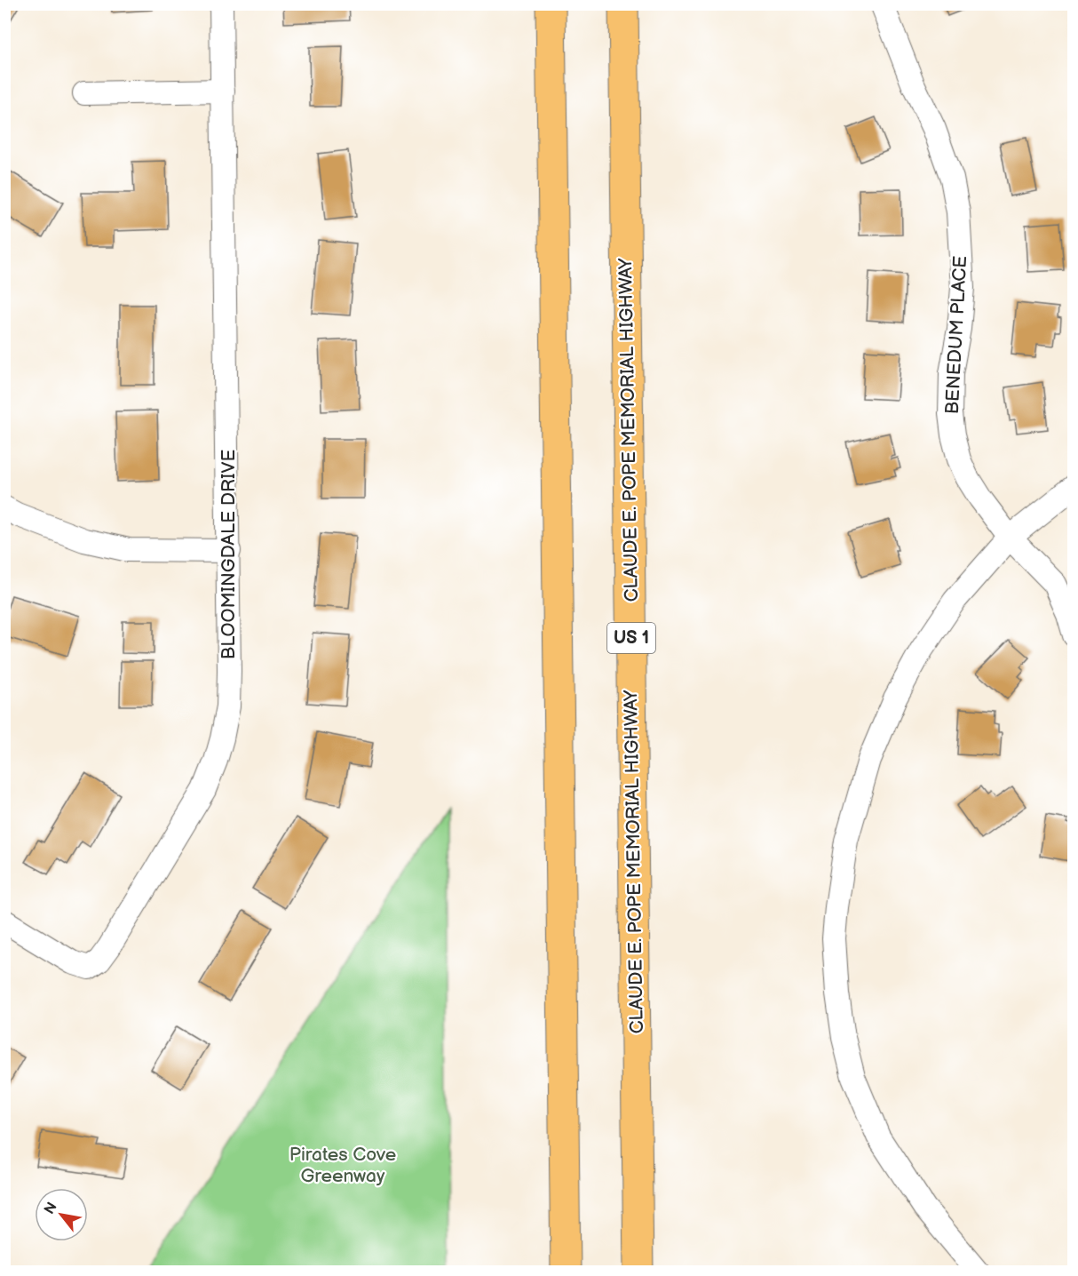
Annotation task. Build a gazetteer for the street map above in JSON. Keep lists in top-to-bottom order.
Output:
{
  "streets": {
    "highway": ["CLAUDE E. POPE MEMORIAL HIGHWAY", "US 1"],
    "street": ["BENEDUM PLACE", "BLOOMINGDALE DRIVE"]
  },
  "parks": ["Pirates Cove Greenway"],
  "north": "top left"
}
